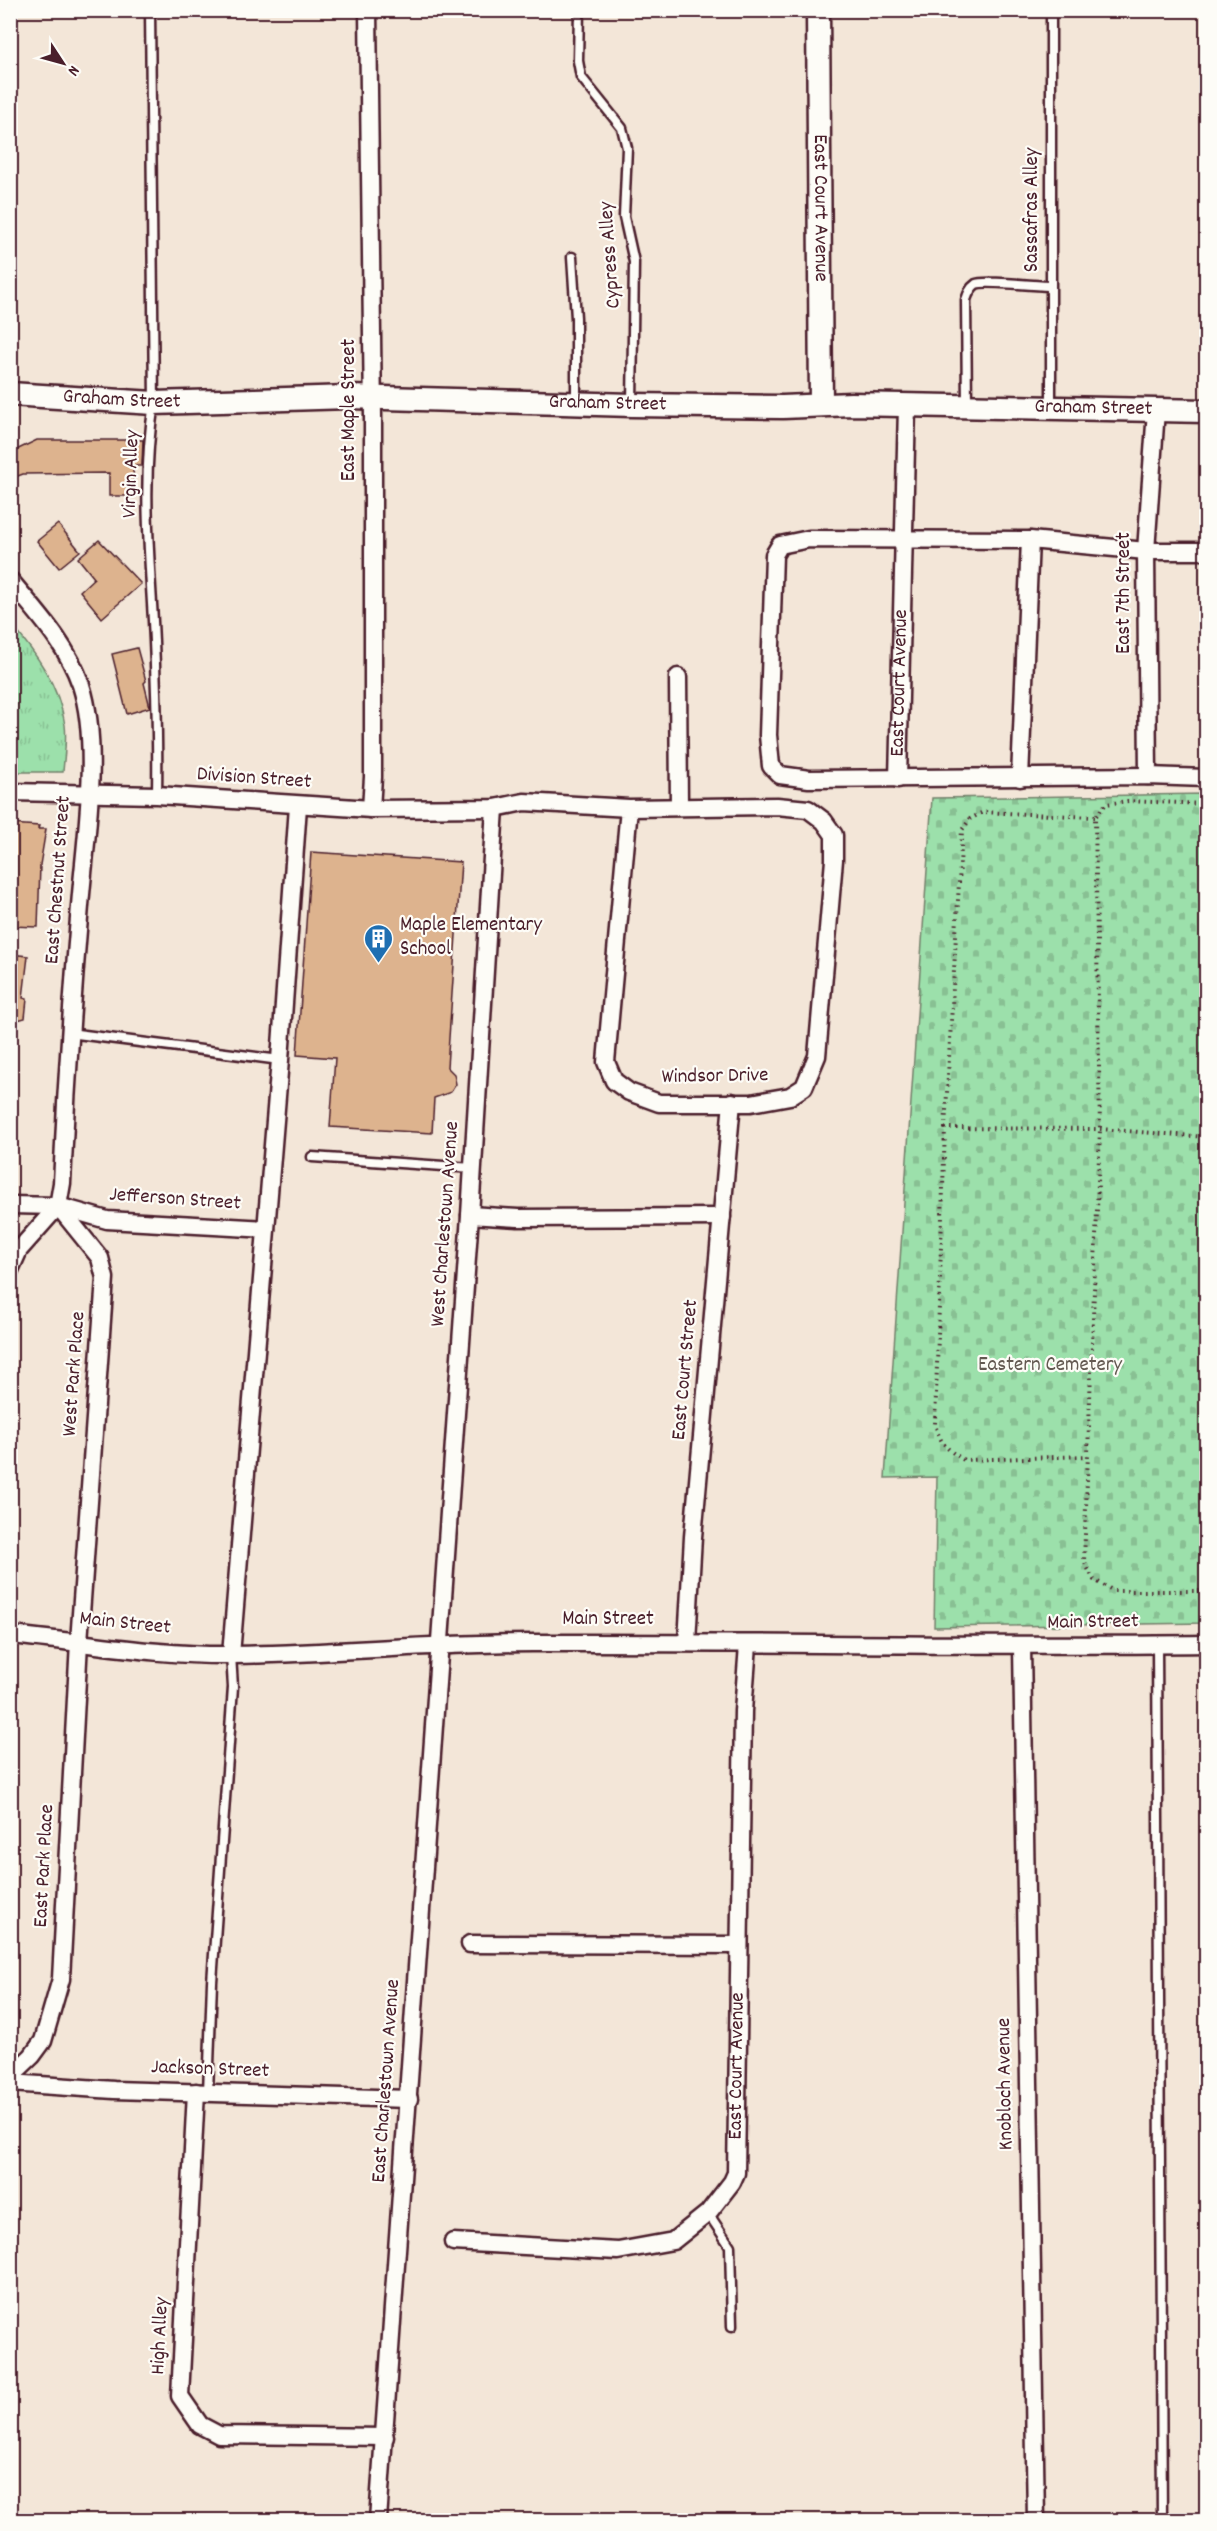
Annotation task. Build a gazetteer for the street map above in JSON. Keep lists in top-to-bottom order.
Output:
{
  "streets": {
    "street": [
      "East Court Avenue",
      "Graham Street",
      "East Maple Street",
      "East 7th Street",
      "Division Street",
      "East Chestnut Street",
      "Windsor Drive",
      "Jefferson Street",
      "West Charlestown Avenue",
      "East Court Street",
      "West Park Place",
      "Main Street",
      "East Park Place",
      "Jackson Street",
      "East Charlestown Avenue",
      "Knobloch Avenue",
      "High Alley"
    ],
    "lane": ["Sassafras Alley", "Cypress Alley", "Virgin Alley"]
  },
  "crossings": [
    ["East Court Avenue", "Graham Street"],
    ["East Court Avenue", "Main Street"],
    ["Sassafras Alley", "Graham Street"],
    ["Cypress Alley", "Graham Street"],
    ["Graham Street", "East Maple Street"],
    ["Graham Street", "Virgin Alley"],
    ["Graham Street", "East 7th Street"],
    ["East Maple Street", "Division Street"],
    ["Virgin Alley", "Division Street"],
    ["Division Street", "East Chestnut Street"],
    ["Division Street", "Windsor Drive"],
    ["Division Street", "West Charlestown Avenue"],
    ["East Chestnut Street", "Jefferson Street"],
    ["East Chestnut Street", "West Park Place"],
    ["Windsor Drive", "West Charlestown Avenue"],
    ["Windsor Drive", "East Court Street"],
    ["Jefferson Street", "West Park Place"],
    ["West Charlestown Avenue", "Main Street"],
    ["West Charlestown Avenue", "East Charlestown Avenue"],
    ["East Court Street", "Main Street"],
    ["West Park Place", "Main Street"],
    ["West Park Place", "East Park Place"],
    ["Main Street", "East Park Place"],
    ["Main Street", "East Charlestown Avenue"],
    ["Main Street", "Knobloch Avenue"],
    ["Jackson Street", "East Charlestown Avenue"],
    ["Jackson Street", "High Alley"],
    ["East Charlestown Avenue", "High Alley"]
  ],
  "parks": ["Eastern Cemetery"],
  "places": {
    "building": ["Maple Elementary School"]
  },
  "north": "bottom right"
}
